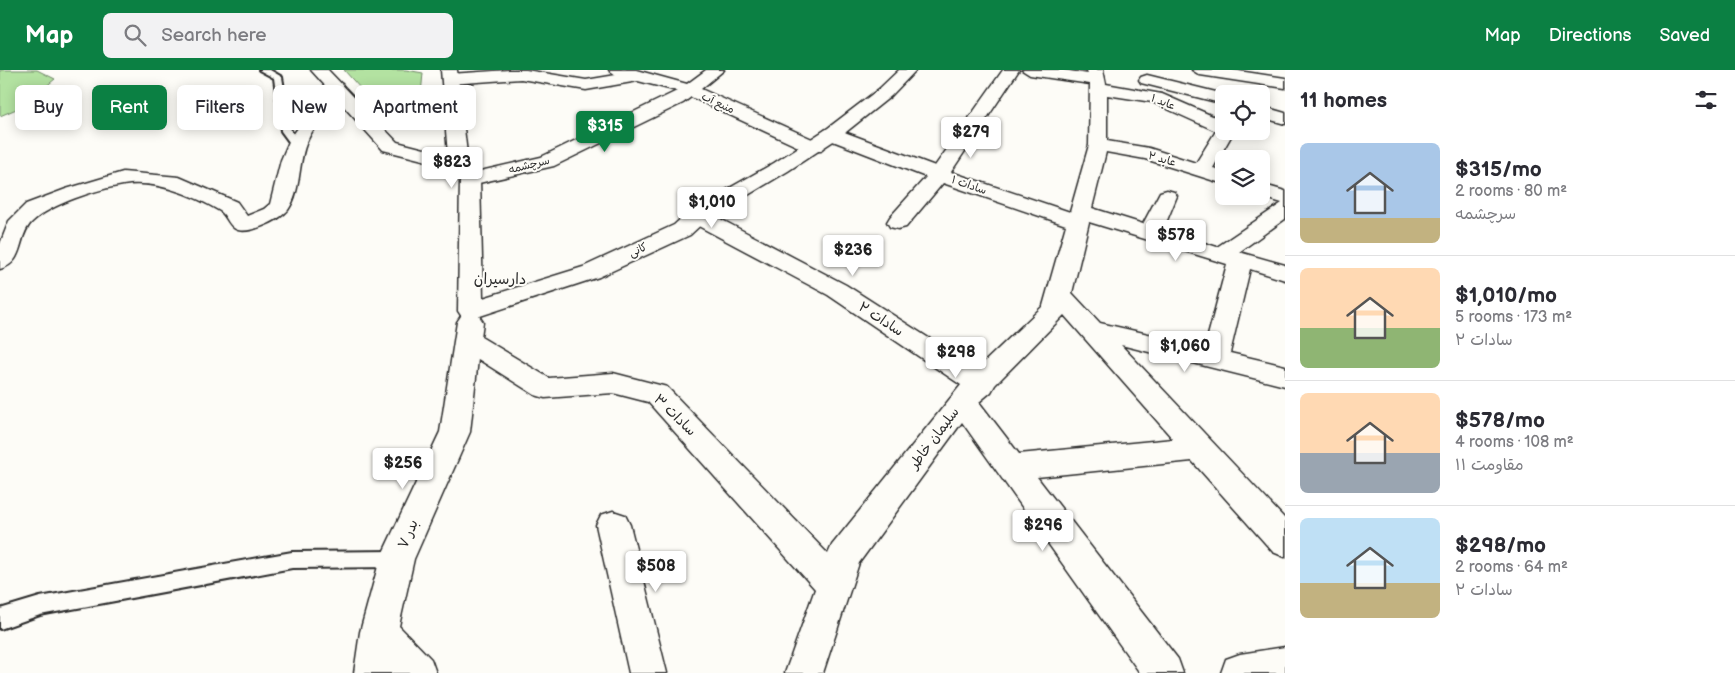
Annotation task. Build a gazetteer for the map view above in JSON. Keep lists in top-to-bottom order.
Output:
{
  "streets": {
    "street": [
      "عابد ۱",
      "منبع آب",
      "عابد ۲",
      "سرچشمه",
      "سادات ۱",
      "کانی",
      "سادات ۲",
      "سادات ۳",
      "سلیمان خاطر",
      "بدر ۷"
    ]
  },
  "crossings": [
    ["عابد ۱", "عابد ۲"],
    ["عابد ۱", "سلیمان خاطر"],
    ["منبع آب", "سرچشمه"],
    ["منبع آب", "کانی"],
    ["عابد ۲", "سلیمان خاطر"],
    ["سرچشمه", "بدر ۷"],
    ["سادات ۱", "کانی"],
    ["سادات ۱", "سلیمان خاطر"],
    ["کانی", "سادات ۲"],
    ["کانی", "سادات ۳"],
    ["کانی", "بدر ۷"],
    ["سادات ۲", "سلیمان خاطر"],
    ["سادات ۳", "سلیمان خاطر"],
    ["سادات ۳", "بدر ۷"]
  ],
  "districts": ["دارسیران"],
  "page": {
    "header": "Map",
    "search": "Search here",
    "nav": ["Map", "Directions", "Saved"],
    "heading": "11 homes",
    "chip": [
      "Buy",
      "Rent",
      "Filters",
      "New",
      "Apartment"
    ],
    "price": [
      "$315",
      "$279",
      "$823",
      "$1,010",
      "$578",
      "$236",
      "$1,060",
      "$298",
      "$256",
      "$296",
      "$508"
    ],
    "list": [
      {
        "name": "$315/mo",
        "note": "2 rooms · 80 m² · سرچشمه"
      },
      {
        "name": "$1,010/mo",
        "note": "5 rooms · 173 m² · سادات ۲"
      },
      {
        "name": "$578/mo",
        "note": "4 rooms · 108 m² · مقاومت ۱۱"
      },
      {
        "name": "$298/mo",
        "note": "2 rooms · 64 m² · سادات ۲"
      }
    ]
  }
}
